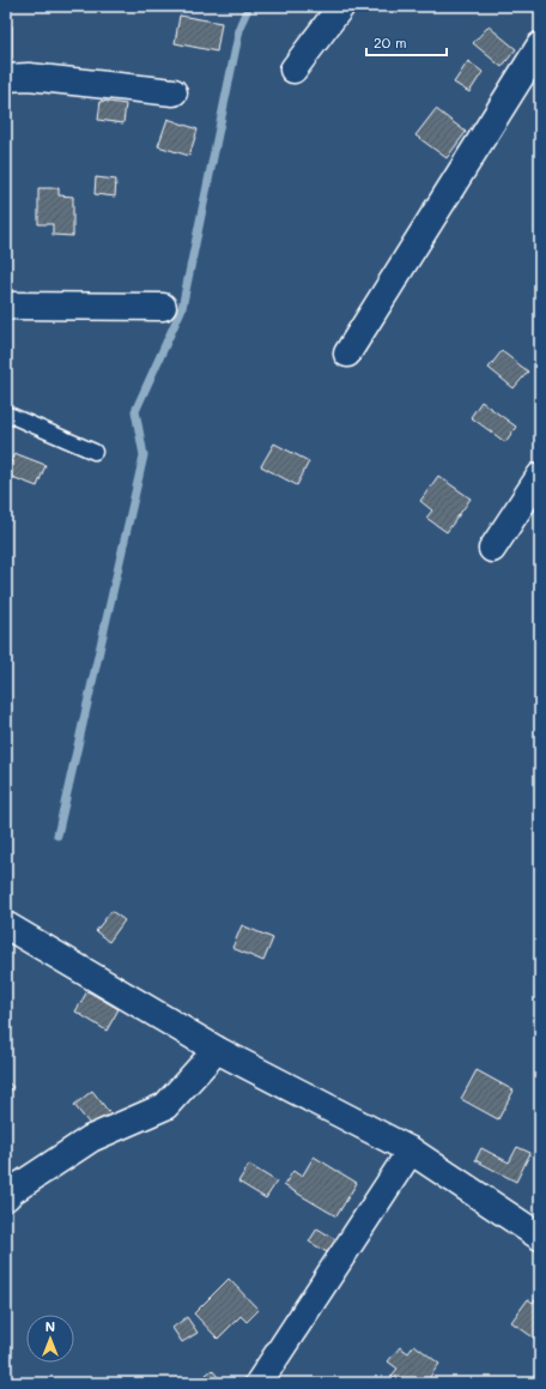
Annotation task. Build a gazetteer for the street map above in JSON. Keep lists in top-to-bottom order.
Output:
{
  "scale_bar": "20 m",
  "north": "top"
}
